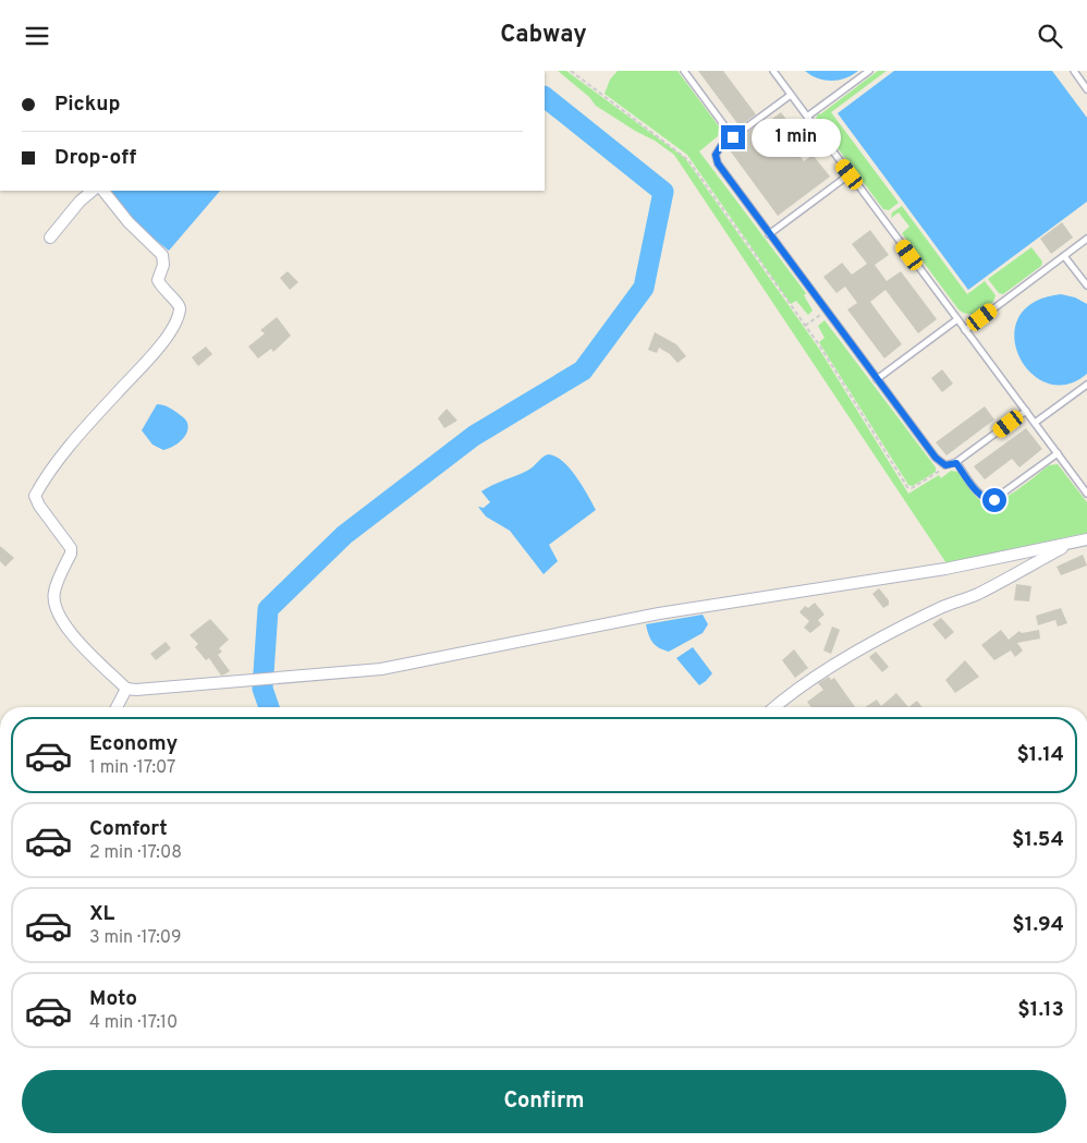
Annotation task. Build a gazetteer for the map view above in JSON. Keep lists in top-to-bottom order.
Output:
{
  "page": {
    "header": "Cabway",
    "banner": ["Pickup", "Drop-off"],
    "bubble": "1 min",
    "list": [
      {
        "name": "Economy",
        "note": "1 min · 17:07",
        "value": "$1.14"
      },
      {
        "name": "Comfort",
        "note": "2 min · 17:08",
        "value": "$1.54"
      },
      {
        "name": "XL",
        "note": "3 min · 17:09",
        "value": "$1.94"
      },
      {
        "name": "Moto",
        "note": "4 min · 17:10",
        "value": "$1.13"
      }
    ],
    "buttons": "Confirm"
  }
}
